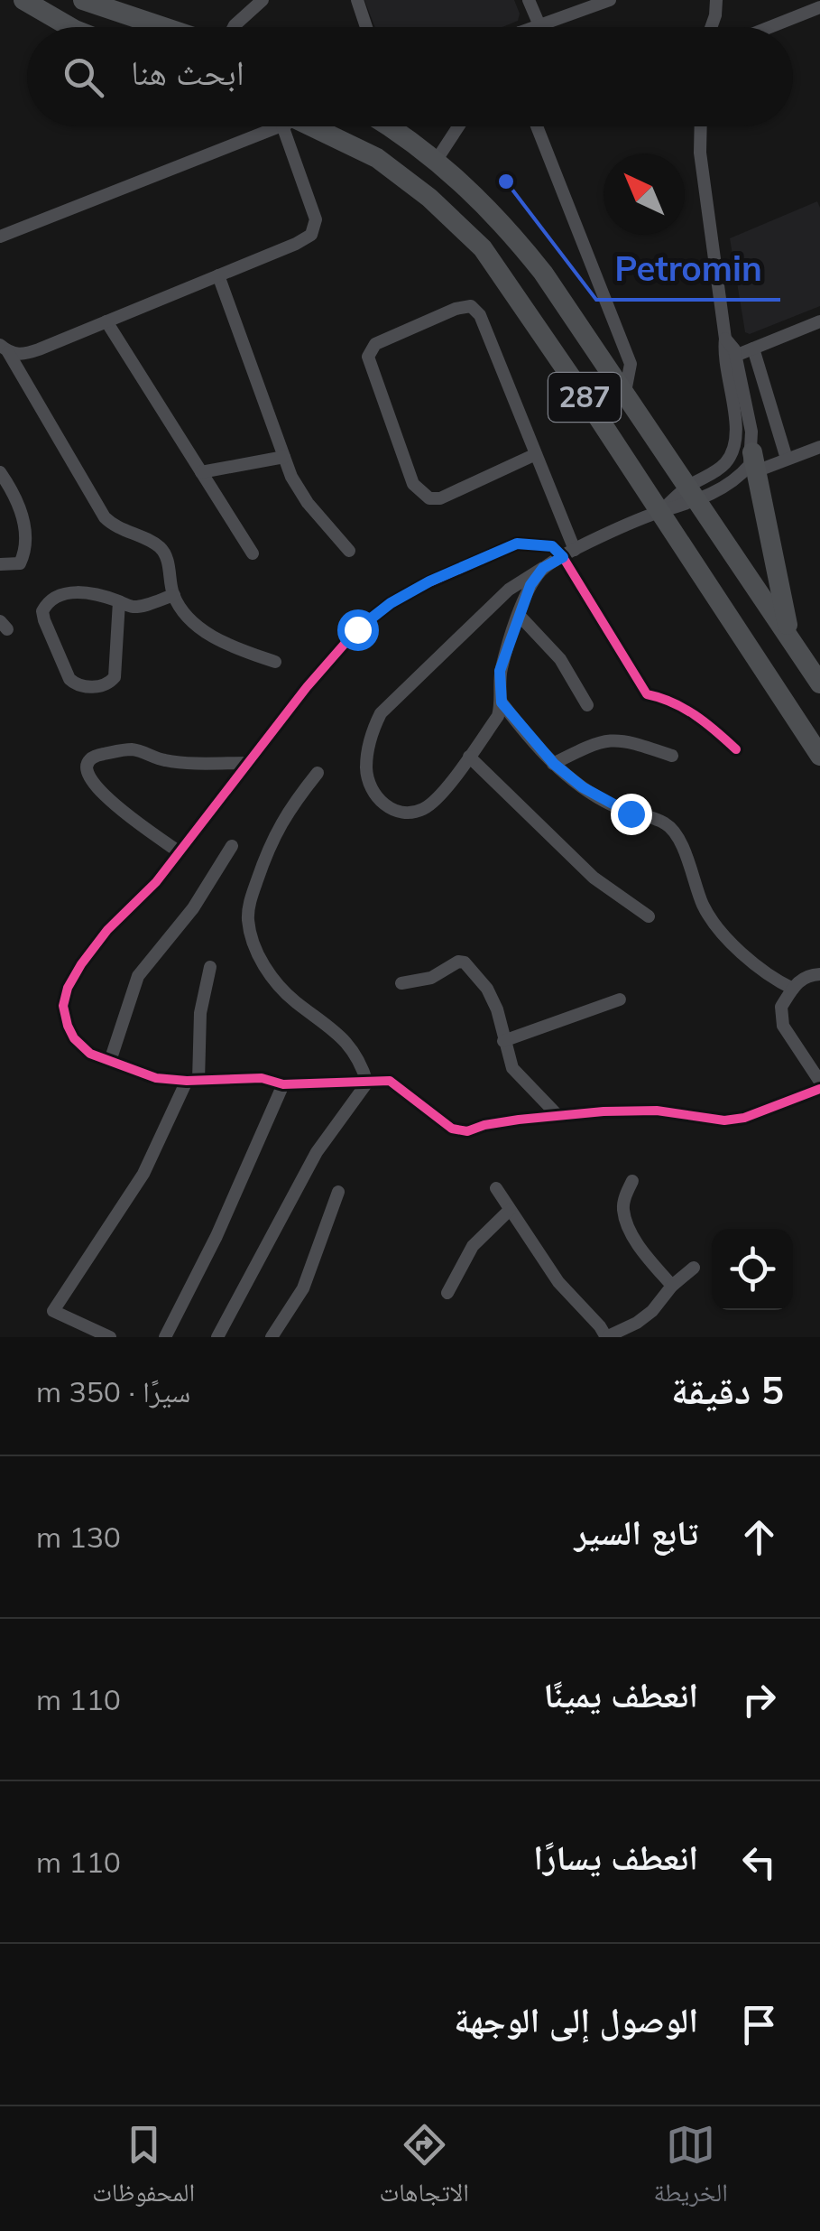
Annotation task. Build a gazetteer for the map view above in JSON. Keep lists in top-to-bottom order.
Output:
{
  "streets": {
    "main road": ["287"]
  },
  "places": ["Petromin"],
  "north": "top left",
  "page": {
    "search": "ابحث هنا",
    "heading": ["5 دقيقة", "سيرًا · 350 m"],
    "list": [
      ["تابع السير", "130 m"],
      ["انعطف يمينًا", "110 m"],
      ["انعطف يسارًا", "110 m"],
      "الوصول إلى الوجهة"
    ],
    "nav": ["الخريطة", "الاتجاهات", "المحفوظات"]
  }
}
